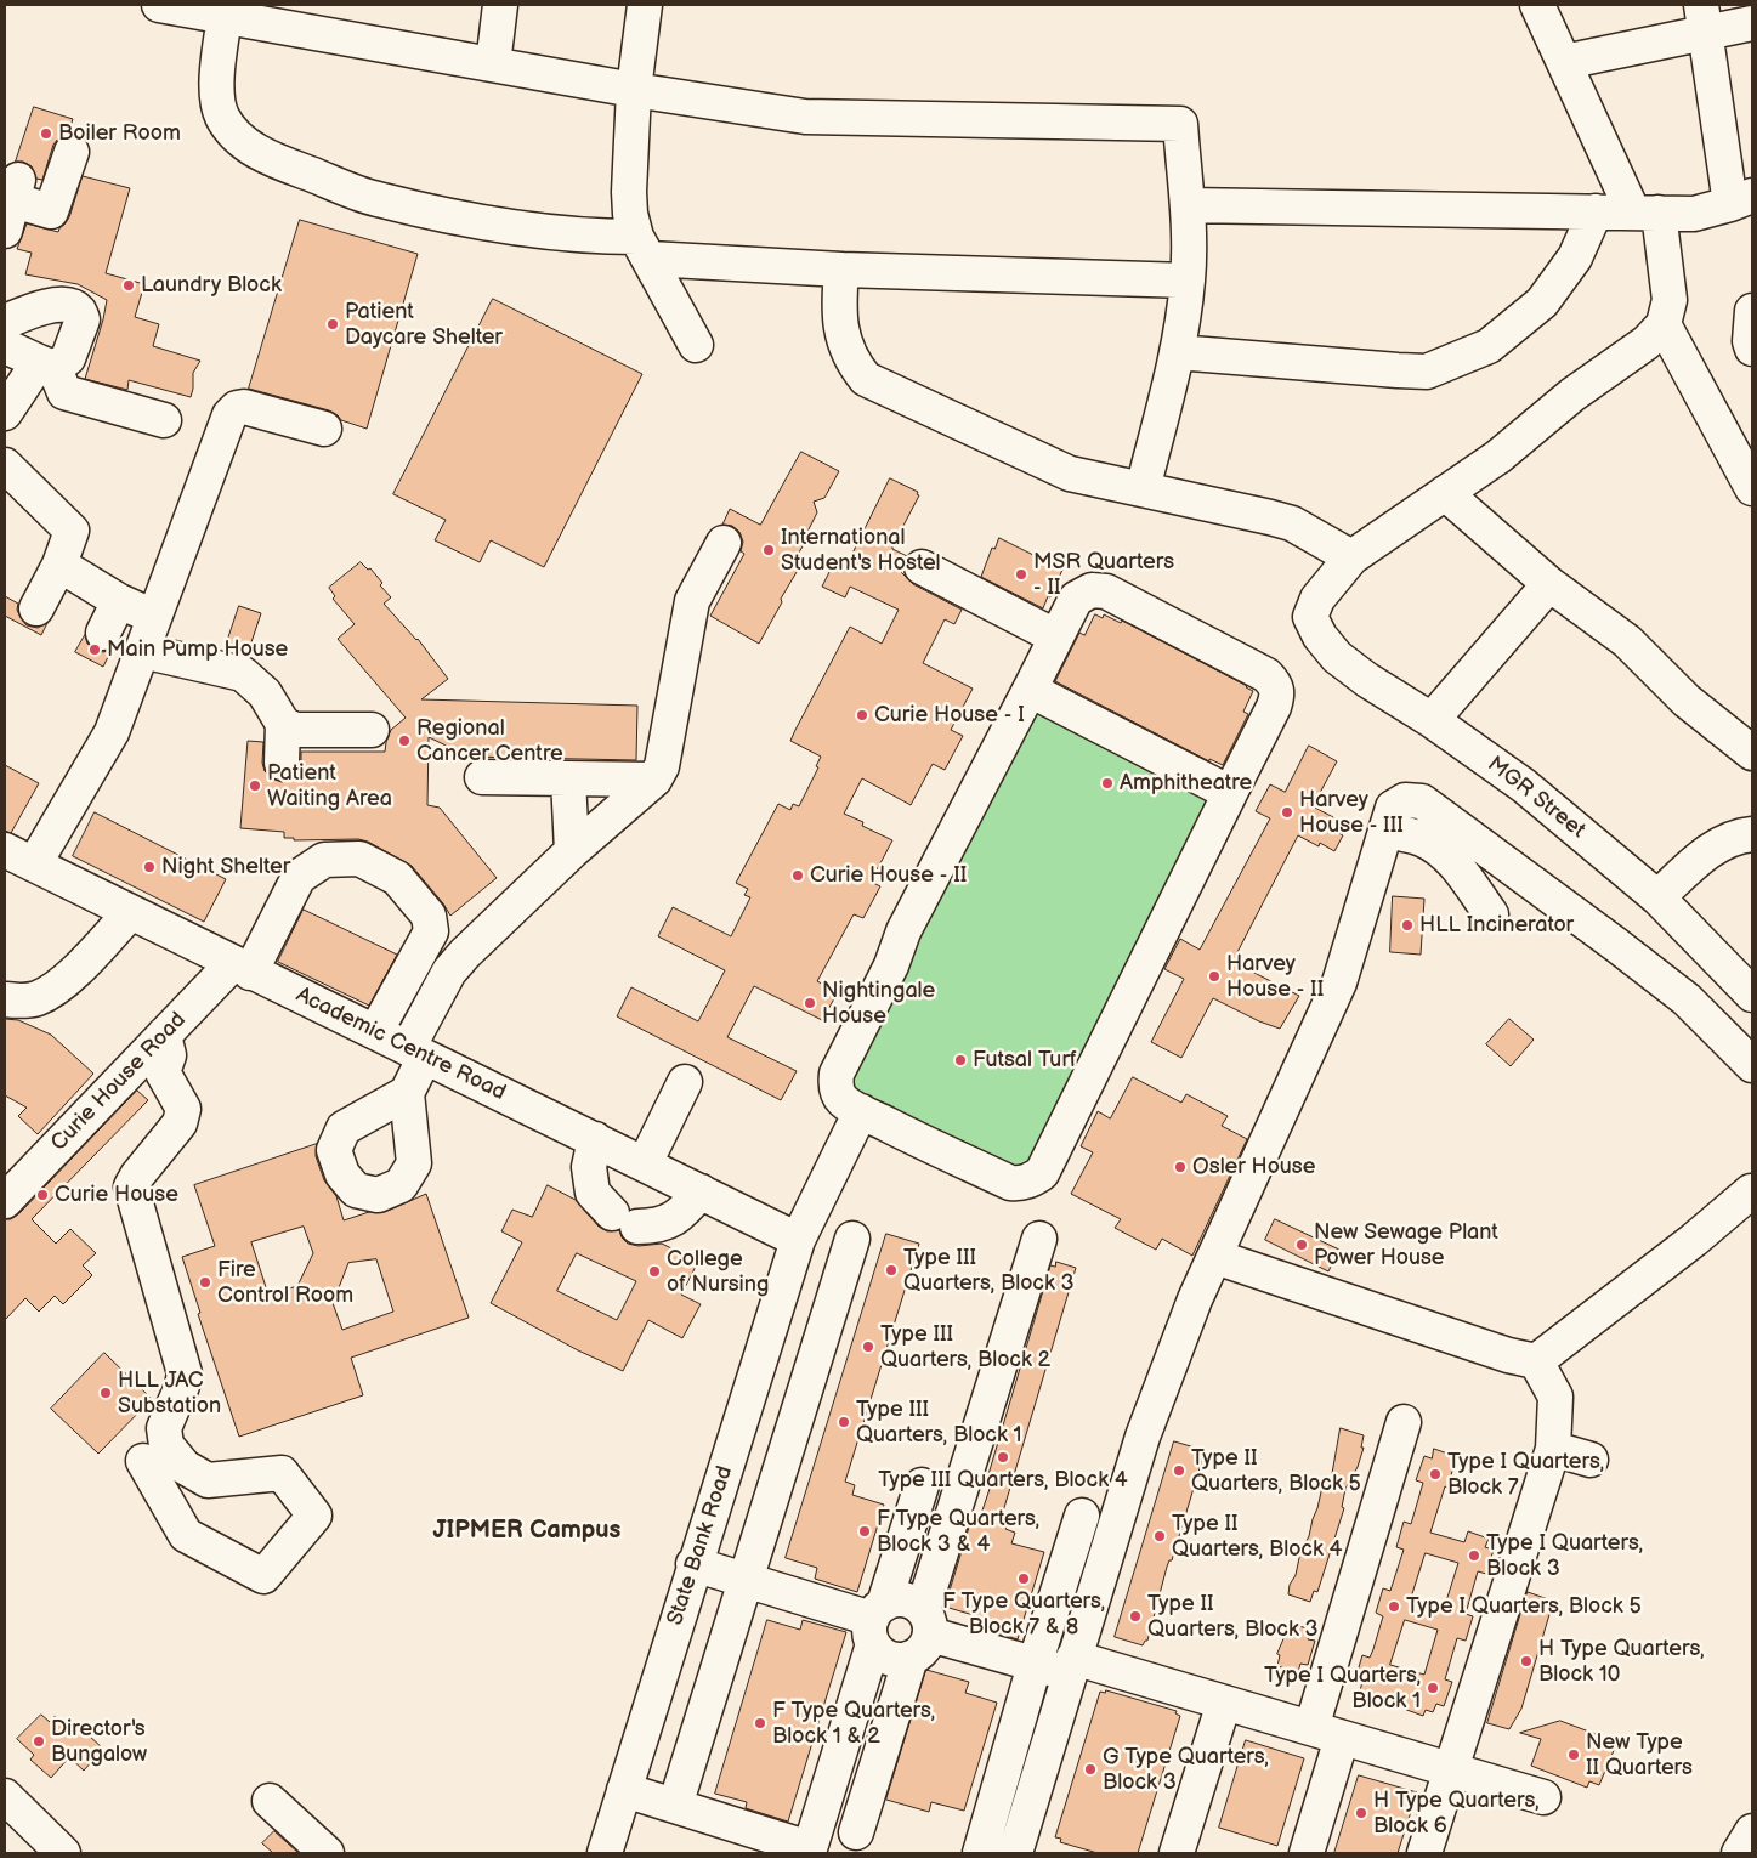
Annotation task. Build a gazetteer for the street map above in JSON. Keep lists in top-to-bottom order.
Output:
{
  "streets": {
    "street": [
      "MGR Street",
      "Academic Centre Road",
      "Curie House Road",
      "State Bank Road"
    ]
  },
  "crossings": [
    ["Academic Centre Road", "Curie House Road"],
    ["Academic Centre Road", "State Bank Road"]
  ],
  "districts": ["JIPMER Campus"],
  "places": [
    "Boiler Room",
    "Laundry Block",
    "Patient Daycare Shelter",
    "International Student's Hostel",
    "MSR Quarters - II",
    "Main Pump House",
    "Curie House - I",
    "Regional Cancer Centre",
    "Amphitheatre",
    "Patient Waiting Area",
    "Harvey House - III",
    "Night Shelter",
    "Curie House - II",
    "HLL Incinerator",
    "Harvey House - II",
    "Nightingale House",
    "Futsal Turf",
    "Osler House",
    "Curie House",
    "New Sewage Plant Power House",
    "Type III Quarters, Block 3",
    "College of Nursing",
    "Fire Control Room",
    "Type III Quarters, Block 2",
    "HLL JAC Substation",
    "Type III Quarters, Block 1",
    "Type III Quarters, Block 4",
    "Type II Quarters, Block 5",
    "Type I Quarters, Block 7",
    "F Type Quarters, Block 3 & 4",
    "Type II Quarters, Block 4",
    "Type I Quarters, Block 3",
    "F Type Quarters, Block 7 & 8",
    "Type I Quarters, Block 5",
    "Type II Quarters, Block 3",
    "H Type Quarters, Block 10",
    "Type I Quarters, Block 1",
    "F Type Quarters, Block 1 & 2",
    "Director's Bungalow",
    "New Type II Quarters",
    "G Type Quarters, Block 3",
    "H Type Quarters, Block 6"
  ]
}
